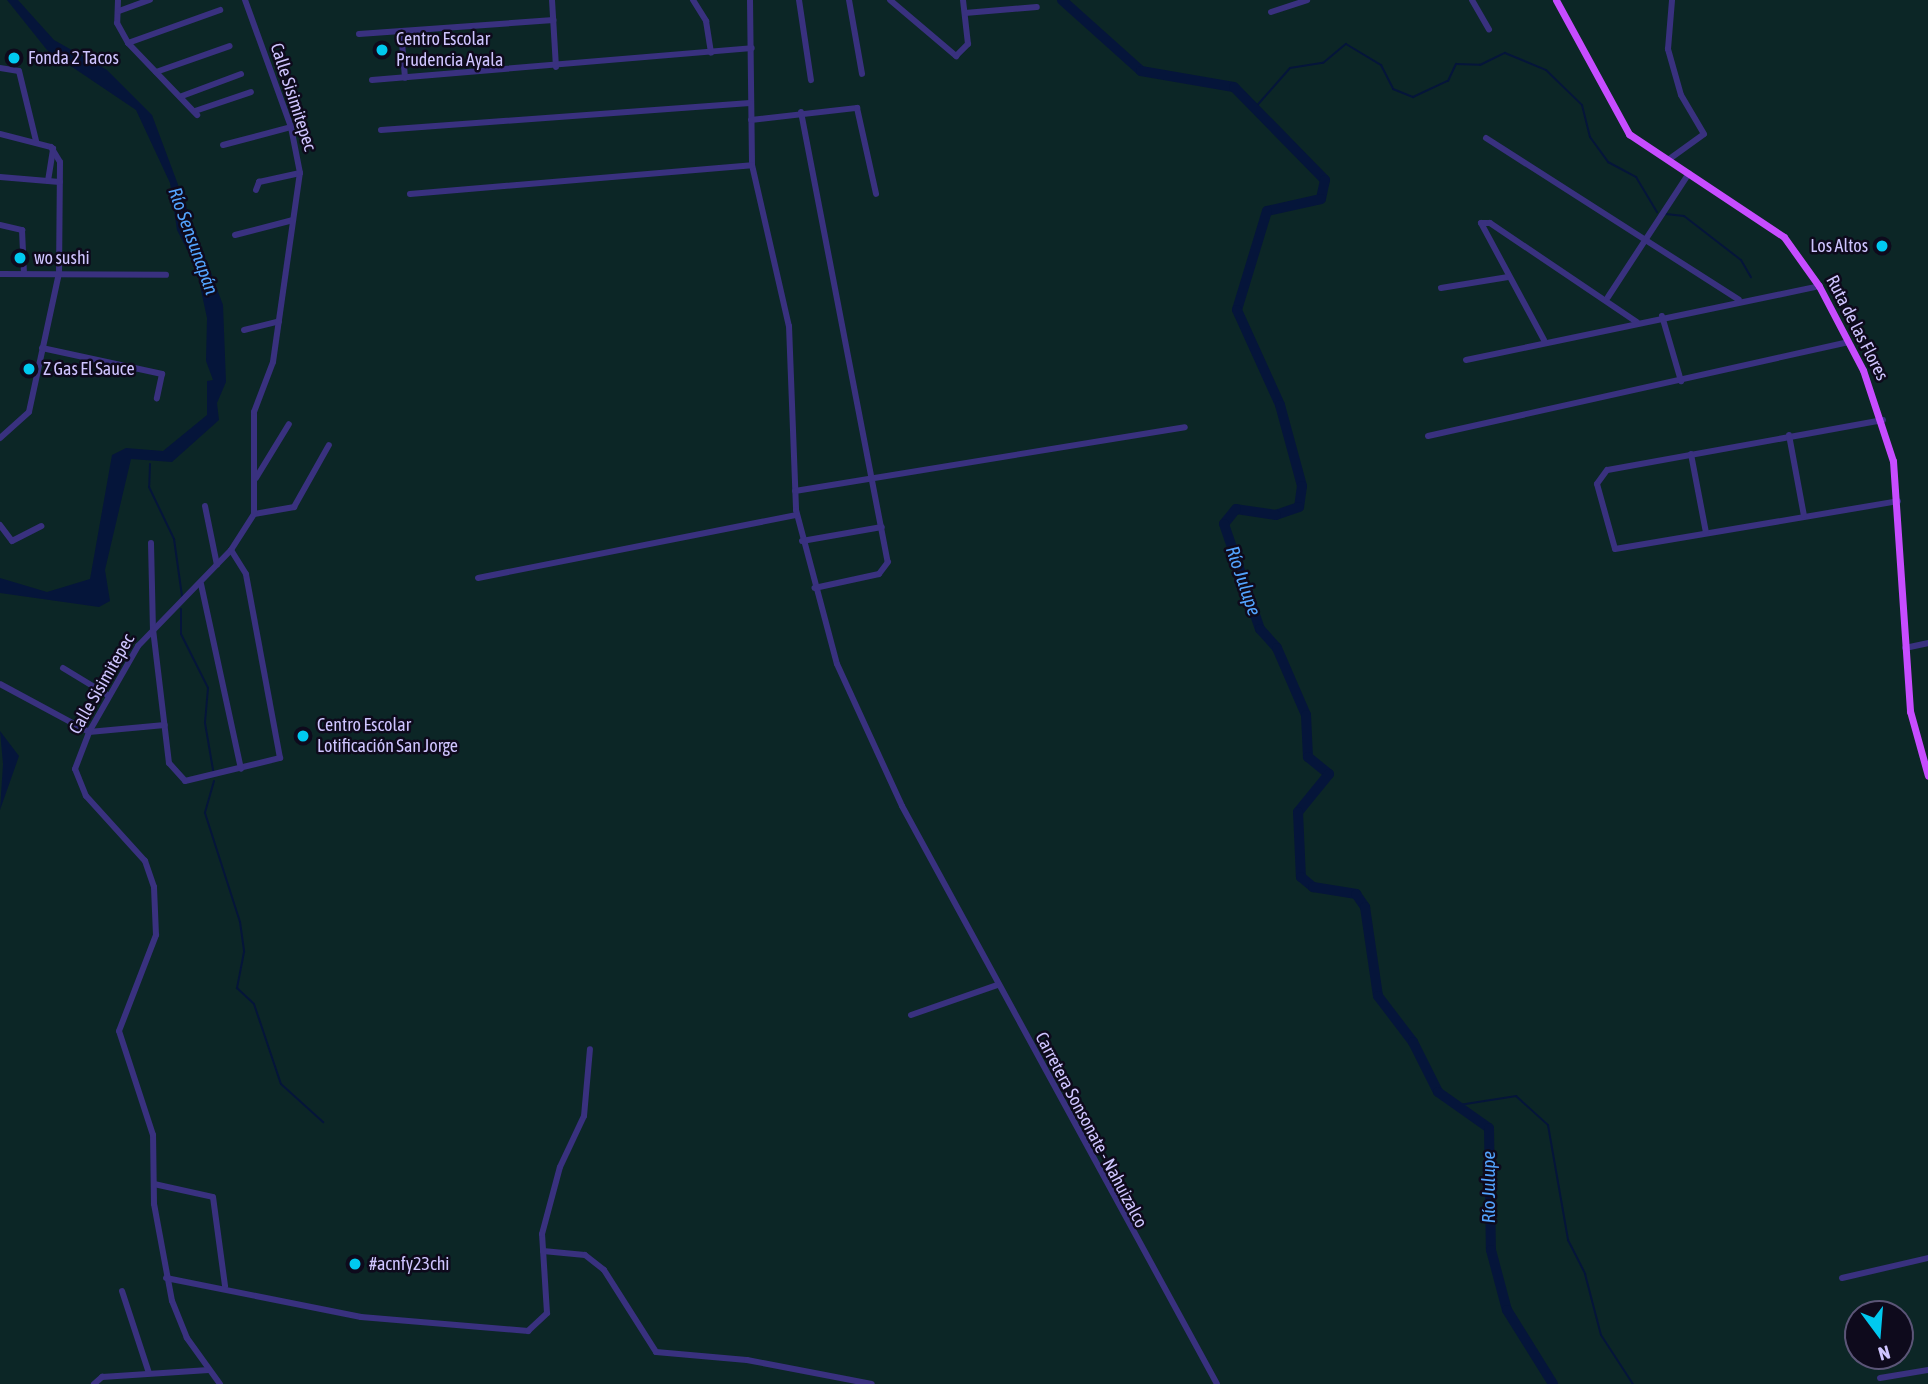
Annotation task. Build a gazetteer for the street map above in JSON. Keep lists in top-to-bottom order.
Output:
{
  "streets": {
    "main road": ["Ruta de las Flores"],
    "street": ["Calle Sisimitepec", "Carretera Sonsonate - Nahuizalco"]
  },
  "water": ["Río Sensunapán", "Río Julupe"],
  "places": [
    "Centro Escolar Prudencia Ayala",
    "Fonda 2 Tacos",
    "Los Altos",
    "wo sushi",
    "Z Gas El Sauce",
    "Centro Escolar Lotificación San Jorge",
    "#acnfy23chi"
  ],
  "north": "bottom"
}
